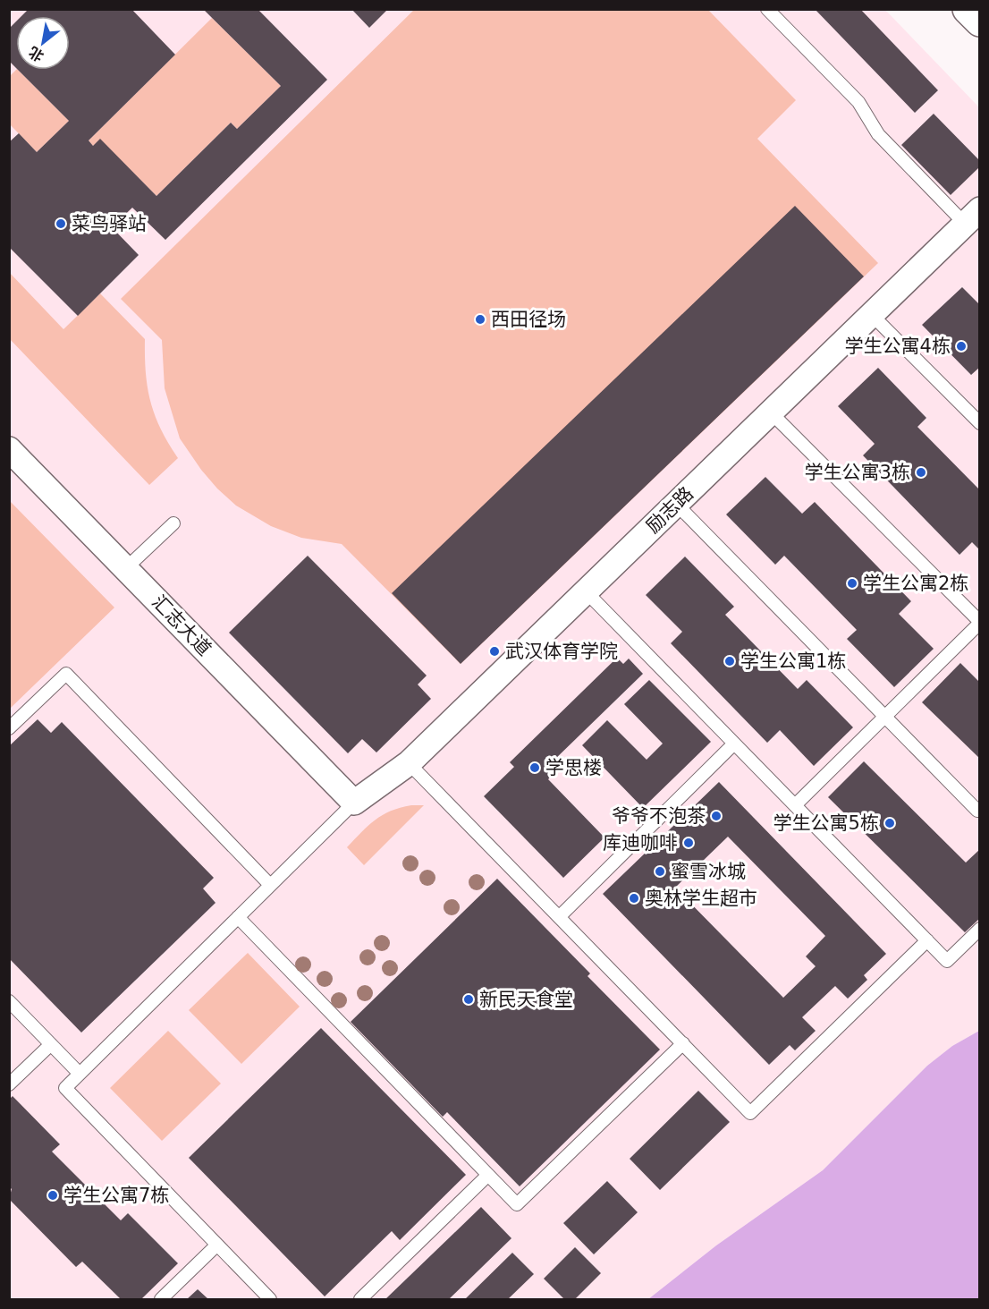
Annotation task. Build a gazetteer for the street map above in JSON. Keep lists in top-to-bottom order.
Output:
{
  "streets": {
    "street": ["励志路", "汇志大道"]
  },
  "crossings": [
    ["励志路", "汇志大道"]
  ],
  "places": [
    "菜鸟驿站",
    "西田径场",
    "学生公寓4栋",
    "学生公寓3栋",
    "学生公寓2栋",
    "武汉体育学院",
    "学生公寓1栋",
    "学思楼",
    "爷爷不泡茶",
    "学生公寓5栋",
    "库迪咖啡",
    "蜜雪冰城",
    "奥林学生超市",
    "新民天食堂",
    "学生公寓7栋"
  ],
  "north": "bottom left"
}
